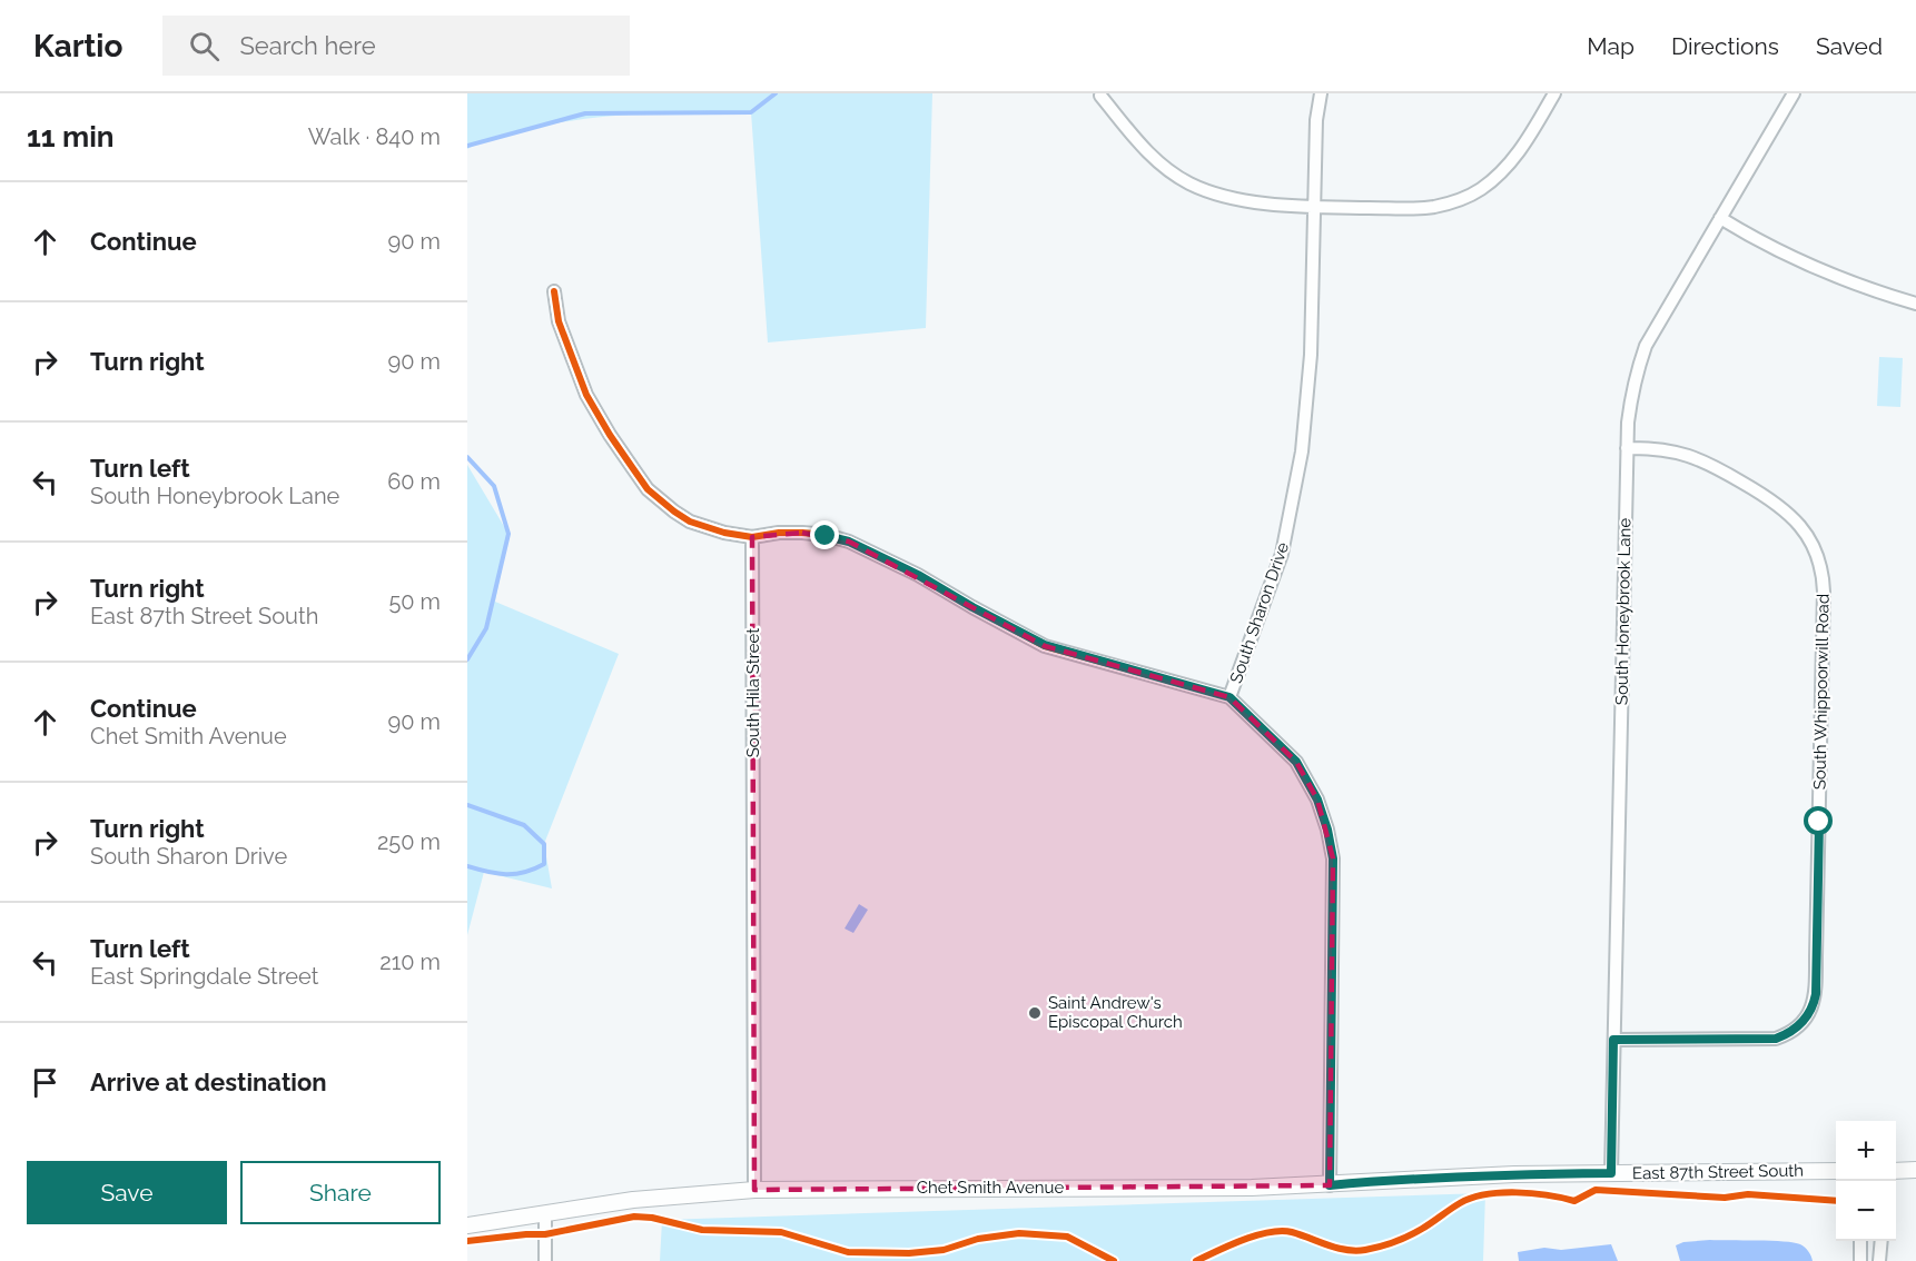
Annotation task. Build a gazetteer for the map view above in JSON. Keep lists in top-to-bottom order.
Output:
{
  "streets": {
    "street": [
      "South Honeybrook Lane",
      "South Sharon Drive",
      "South Whippoorwill Road",
      "South Hila Street",
      "East 87th Street South",
      "Chet Smith Avenue"
    ]
  },
  "crossings": [
    ["South Honeybrook Lane", "South Whippoorwill Road"],
    ["South Honeybrook Lane", "East 87th Street South"],
    ["South Sharon Drive", "Chet Smith Avenue"],
    ["South Hila Street", "Chet Smith Avenue"],
    ["East 87th Street South", "Chet Smith Avenue"]
  ],
  "places": ["Saint Andrew's Episcopal Church"],
  "page": {
    "header": "Kartio",
    "search": "Search here",
    "nav": ["Map", "Directions", "Saved"],
    "heading": ["11 min", "Walk · 840 m"],
    "list": [
      ["Continue", "90 m"],
      ["Turn right", "90 m"],
      ["Turn left", "South Honeybrook Lane", "60 m"],
      ["Turn right", "East 87th Street South", "50 m"],
      ["Continue", "Chet Smith Avenue", "90 m"],
      ["Turn right", "South Sharon Drive", "250 m"],
      ["Turn left", "East Springdale Street", "210 m"],
      "Arrive at destination"
    ],
    "map_buttons": ["+", "−"],
    "buttons": ["Save", "Share"]
  }
}
